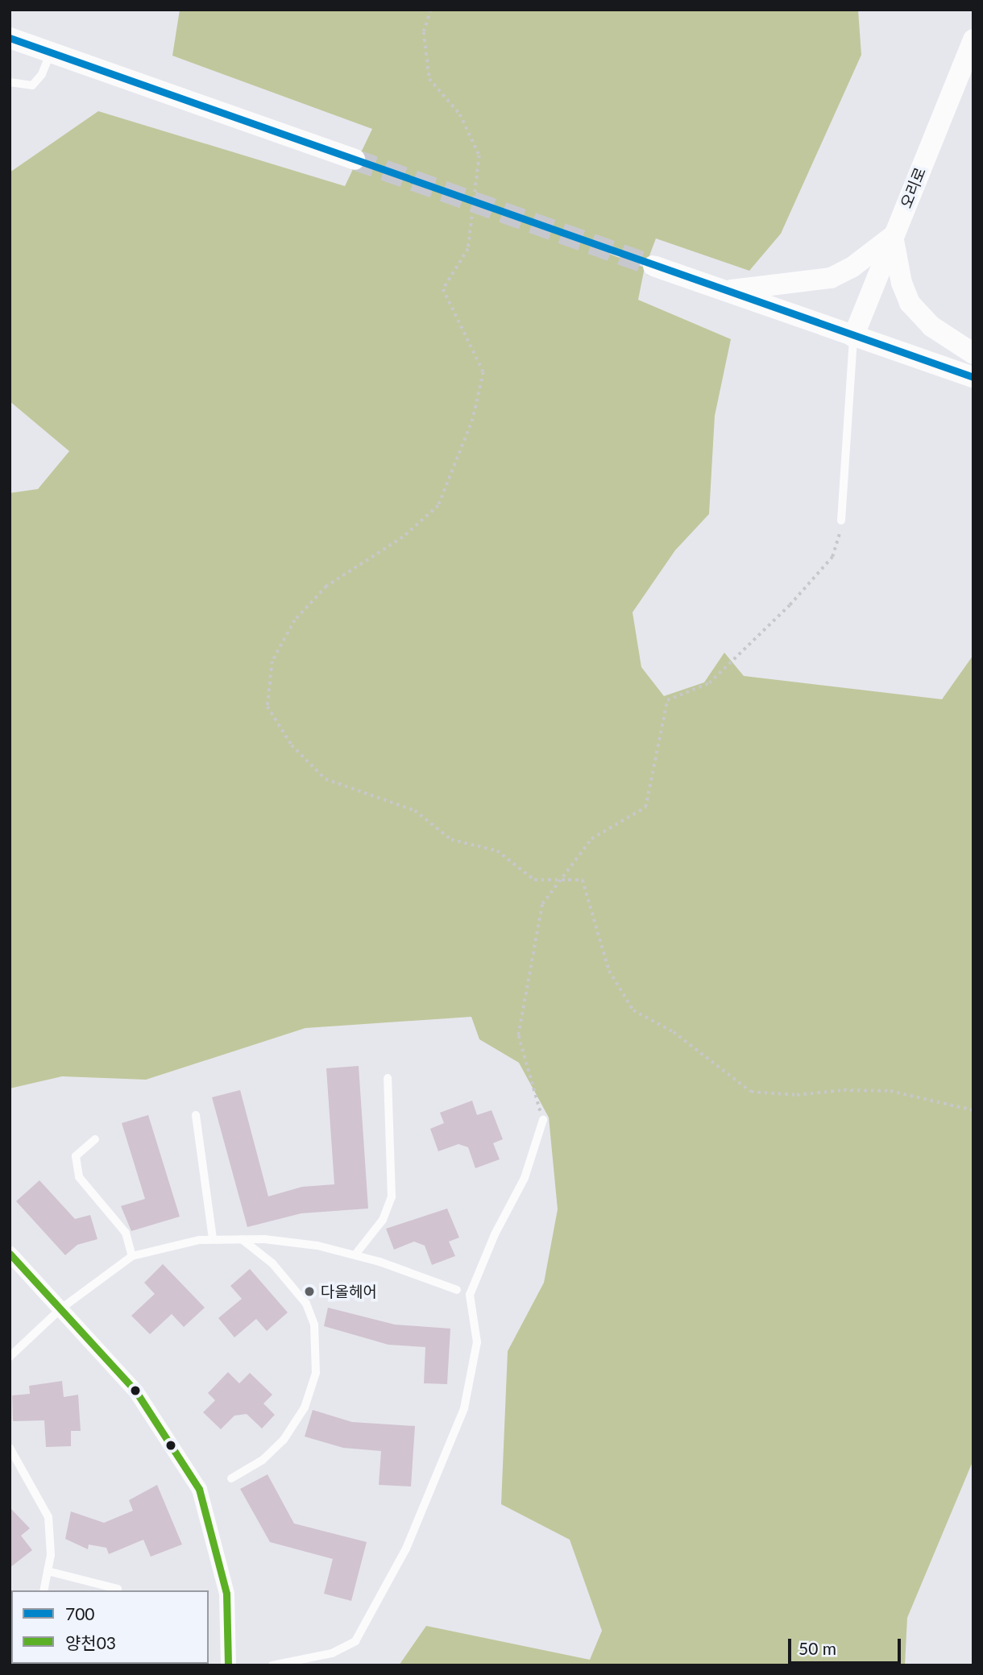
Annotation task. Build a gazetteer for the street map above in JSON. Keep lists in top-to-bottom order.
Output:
{
  "streets": {
    "main road": ["오리로"]
  },
  "places": ["다올헤어"],
  "lines": ["transit line 700", "transit line 양천03"],
  "legend": ["700", "양천03"],
  "scale_bar": "50 m"
}
